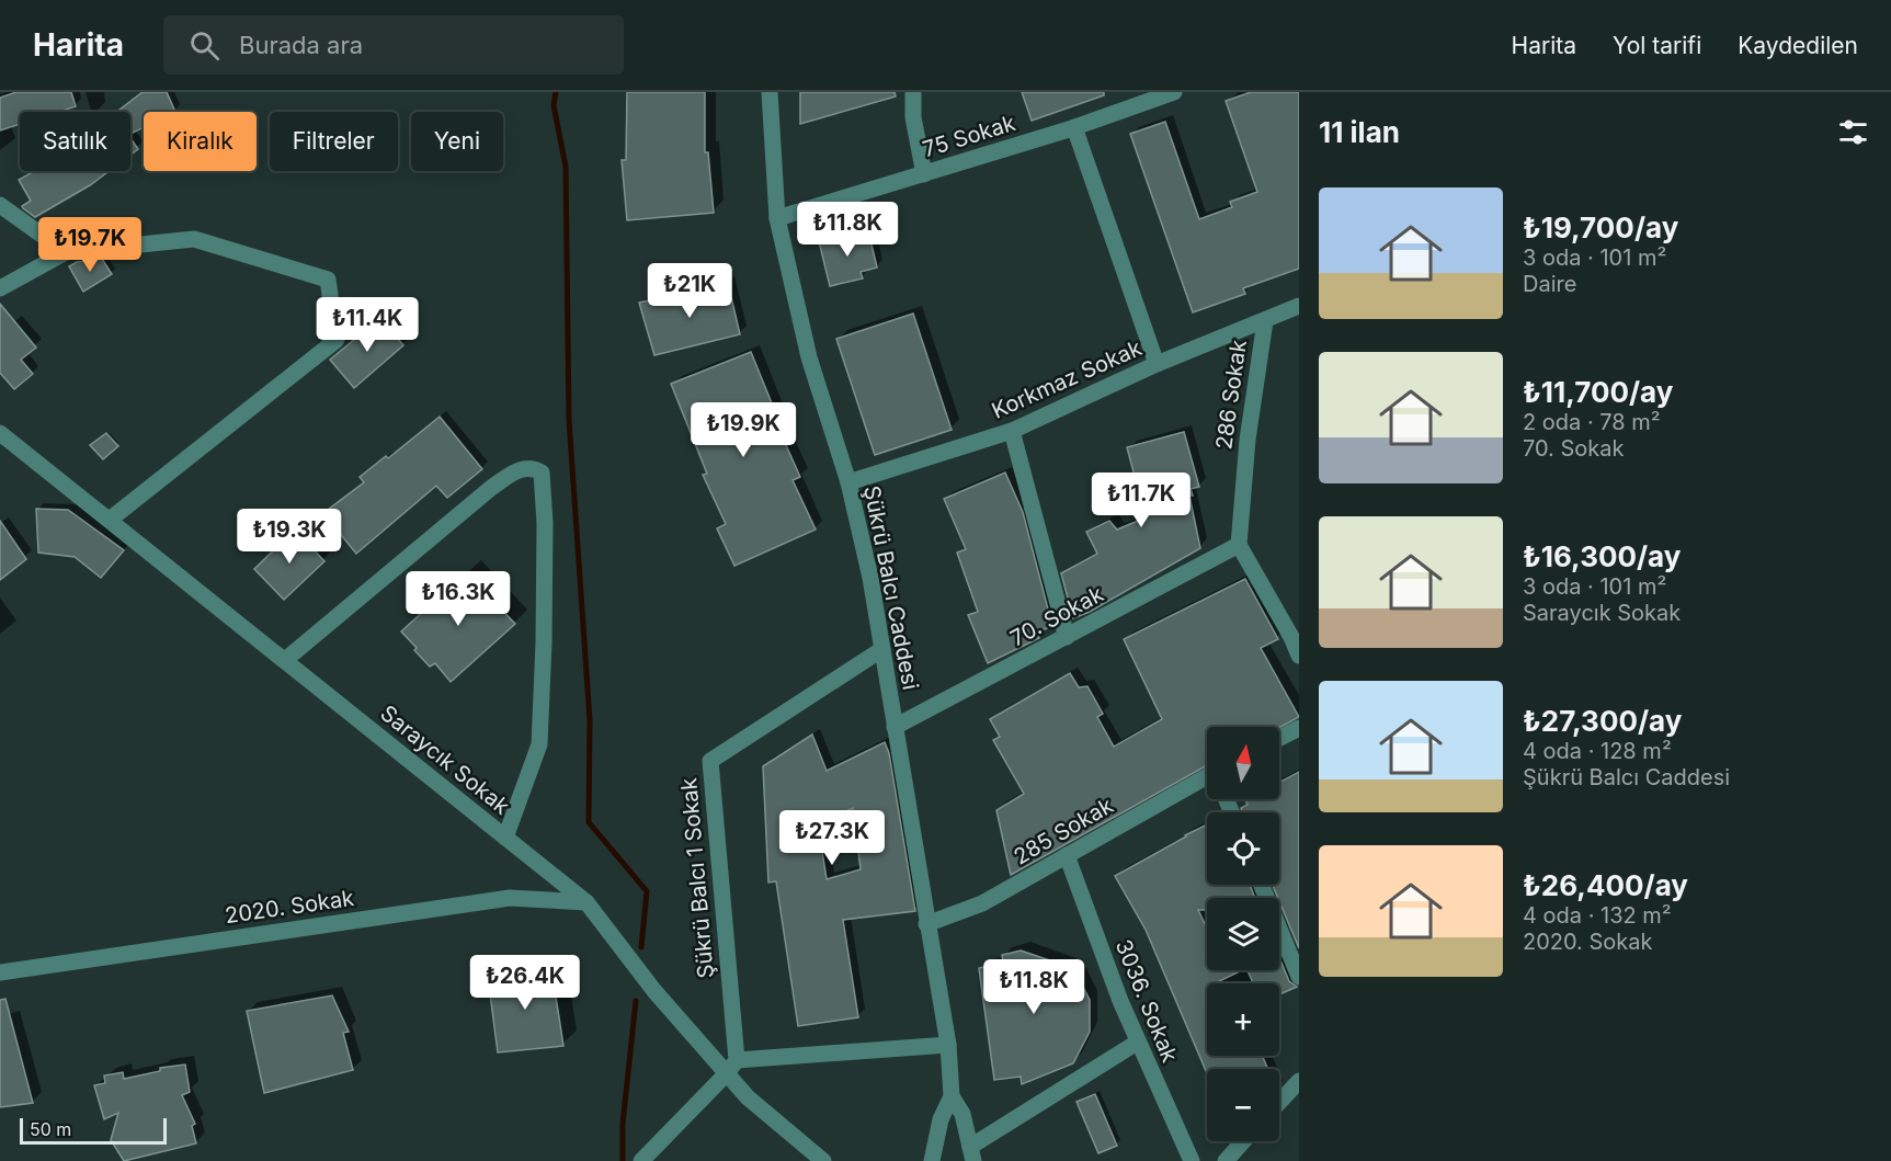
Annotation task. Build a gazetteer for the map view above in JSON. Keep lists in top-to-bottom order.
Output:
{
  "streets": {
    "street": [
      "75 Sokak",
      "Korkmaz Sokak",
      "286 Sokak",
      "Şükrü Balcı Caddesi",
      "70. Sokak",
      "Saraycık Sokak",
      "285 Sokak",
      "Şükrü Balcı 1 Sokak",
      "2020. Sokak",
      "3036. Sokak"
    ]
  },
  "crossings": [
    ["75 Sokak", "Şükrü Balcı Caddesi"],
    ["Korkmaz Sokak", "286 Sokak"],
    ["Korkmaz Sokak", "Şükrü Balcı Caddesi"],
    ["286 Sokak", "70. Sokak"],
    ["Şükrü Balcı Caddesi", "70. Sokak"],
    ["Şükrü Balcı Caddesi", "285 Sokak"],
    ["Şükrü Balcı Caddesi", "Şükrü Balcı 1 Sokak"],
    ["Saraycık Sokak", "Şükrü Balcı 1 Sokak"],
    ["Saraycık Sokak", "2020. Sokak"],
    ["285 Sokak", "3036. Sokak"]
  ],
  "scale_bar": "50 m",
  "north": "top",
  "page": {
    "header": "Harita",
    "search": "Burada ara",
    "nav": ["Harita", "Yol tarifi", "Kaydedilen"],
    "heading": "11 ilan",
    "chip": [
      "Satılık",
      "Kiralık",
      "Filtreler",
      "Yeni"
    ],
    "list": [
      {
        "name": "₺19,700/ay",
        "note": "3 oda · 101 m² · Daire"
      },
      {
        "name": "₺11,700/ay",
        "note": "2 oda · 78 m² · 70. Sokak"
      },
      {
        "name": "₺16,300/ay",
        "note": "3 oda · 101 m² · Saraycık Sokak"
      },
      {
        "name": "₺27,300/ay",
        "note": "4 oda · 128 m² · Şükrü Balcı Caddesi"
      },
      {
        "name": "₺26,400/ay",
        "note": "4 oda · 132 m² · 2020. Sokak"
      }
    ],
    "price": [
      "₺11.8K",
      "₺19.7K",
      "₺21K",
      "₺11.4K",
      "₺19.9K",
      "₺11.7K",
      "₺19.3K",
      "₺16.3K",
      "₺27.3K",
      "₺26.4K",
      "₺11.8K"
    ],
    "map_buttons": ["+", "−"],
    "scale": "50 m"
  }
}
